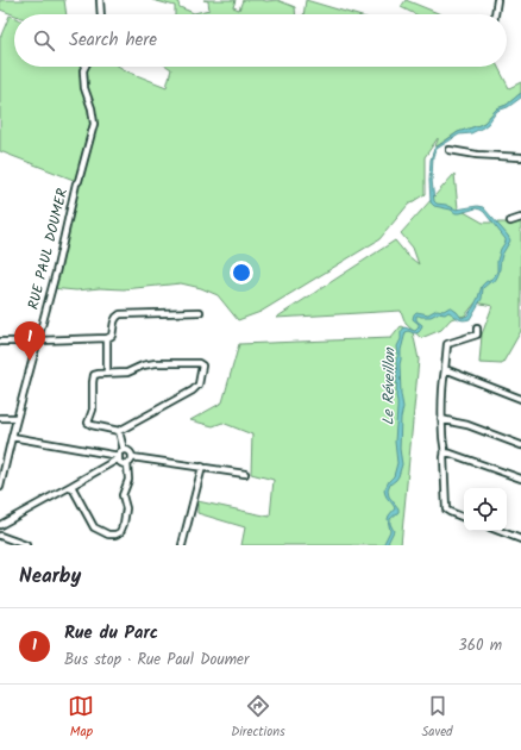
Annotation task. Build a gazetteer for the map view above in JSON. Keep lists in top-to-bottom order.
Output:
{
  "streets": {
    "street": ["RUE PAUL DOUMER"]
  },
  "water": ["Le Réveillon"],
  "page": {
    "search": "Search here",
    "pins": "1",
    "heading": "Nearby",
    "list": [
      {
        "mark": "1",
        "name": "Rue du Parc",
        "note": "Bus stop · Rue Paul Doumer",
        "value": "360 m"
      }
    ],
    "nav": ["Map", "Directions", "Saved"]
  }
}
